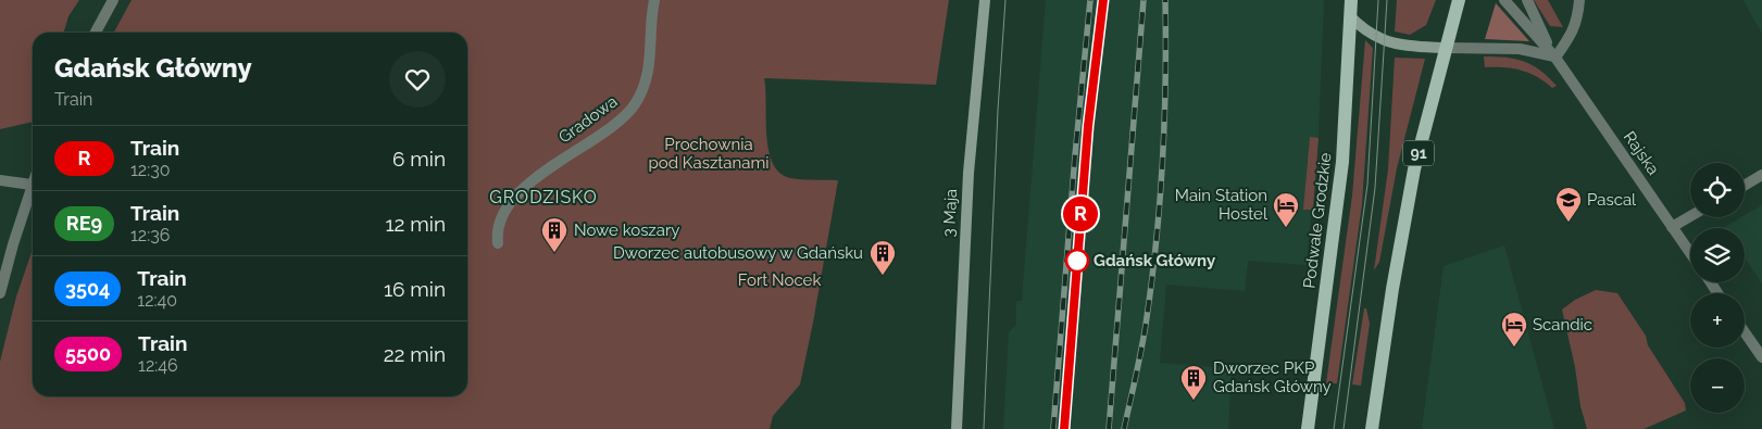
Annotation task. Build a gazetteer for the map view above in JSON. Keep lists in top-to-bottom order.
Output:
{
  "streets": {
    "main road": ["91", "3 Maja", "Podwale Grodzkie"],
    "street": ["Gradowa", "Rajska"]
  },
  "districts": ["GRODZISKO"],
  "parks": ["Prochownia pod Kasztanami", "Fort Nocek"],
  "places": {
    "school or university": ["Pascal"],
    "hotel": ["Main Station Hostel", "Scandic"],
    "building": ["Nowe koszary", "Dworzec autobusowy w Gdańsku", "Dworzec PKP Gdańsk Główny"],
    "other": ["Gdańsk Główny"]
  },
  "page": {
    "on_map": "R",
    "heading": ["Gdańsk Główny", "Train"],
    "list": [
      {
        "mark": "R",
        "name": "Train",
        "note": "12:30",
        "value": "6 min"
      },
      {
        "mark": "RE9",
        "name": "Train",
        "note": "12:36",
        "value": "12 min"
      },
      {
        "mark": "3504",
        "name": "Train",
        "note": "12:40",
        "value": "16 min"
      },
      {
        "mark": "5500",
        "name": "Train",
        "note": "12:46",
        "value": "22 min"
      }
    ],
    "map_buttons": ["+", "−"]
  }
}
